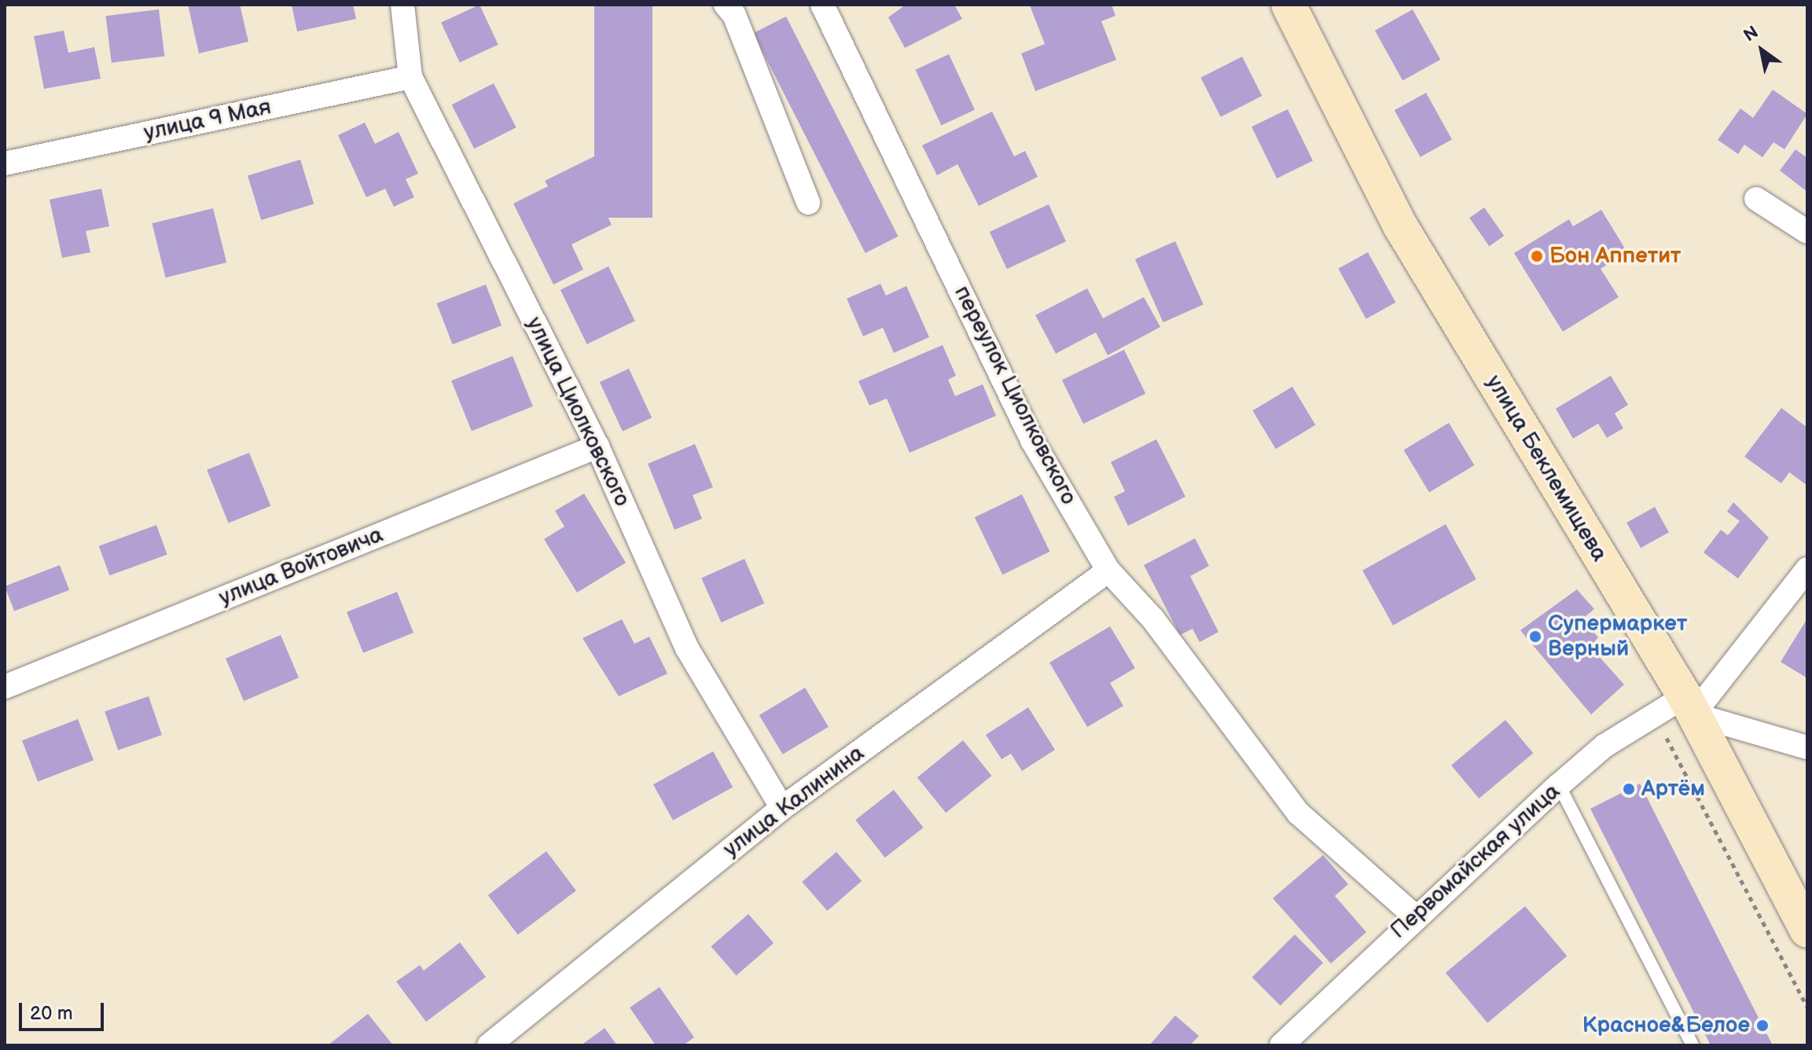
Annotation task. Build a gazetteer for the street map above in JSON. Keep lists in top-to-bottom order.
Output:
{
  "streets": {
    "main road": ["улица Беклемищева"],
    "street": [
      "улица 9 Мая",
      "переулок Циолковского",
      "улица Циолковского",
      "улица Войтовича",
      "улица Калинина",
      "Первомайская улица"
    ]
  },
  "crossings": [
    ["улица 9 Мая", "улица Циолковского"],
    ["переулок Циолковского", "улица Калинина"],
    ["переулок Циолковского", "Первомайская улица"],
    ["улица Циолковского", "улица Войтовича"],
    ["улица Циолковского", "улица Калинина"],
    ["улица Беклемищева", "Первомайская улица"]
  ],
  "places": [
    "Бон Аппетит",
    "Супермаркет Верный",
    "Артём",
    "Красное&Белое"
  ],
  "scale_bar": "20 m",
  "north": "top left"
}
